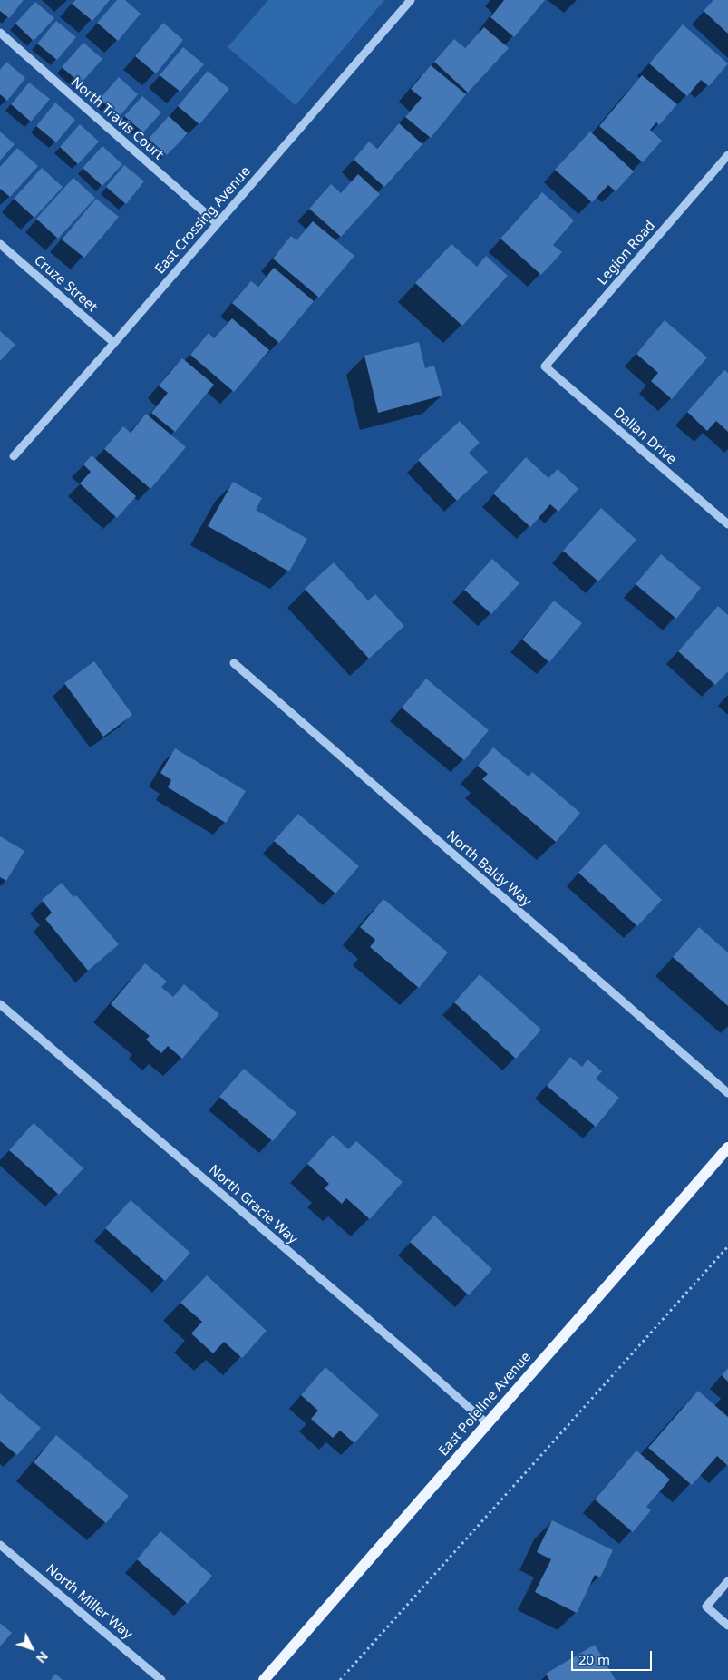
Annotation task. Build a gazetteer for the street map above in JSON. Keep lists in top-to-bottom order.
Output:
{
  "streets": {
    "main road": ["East Poleline Avenue"],
    "street": [
      "North Travis Court",
      "East Crossing Avenue",
      "Legion Road",
      "Cruze Street",
      "Dallan Drive",
      "North Baldy Way",
      "North Gracie Way",
      "North Miller Way"
    ]
  },
  "crossings": [
    ["North Travis Court", "East Crossing Avenue"],
    ["East Crossing Avenue", "Cruze Street"],
    ["Legion Road", "Dallan Drive"],
    ["North Gracie Way", "East Poleline Avenue"]
  ],
  "scale_bar": "20 m",
  "north": "bottom right"
}
